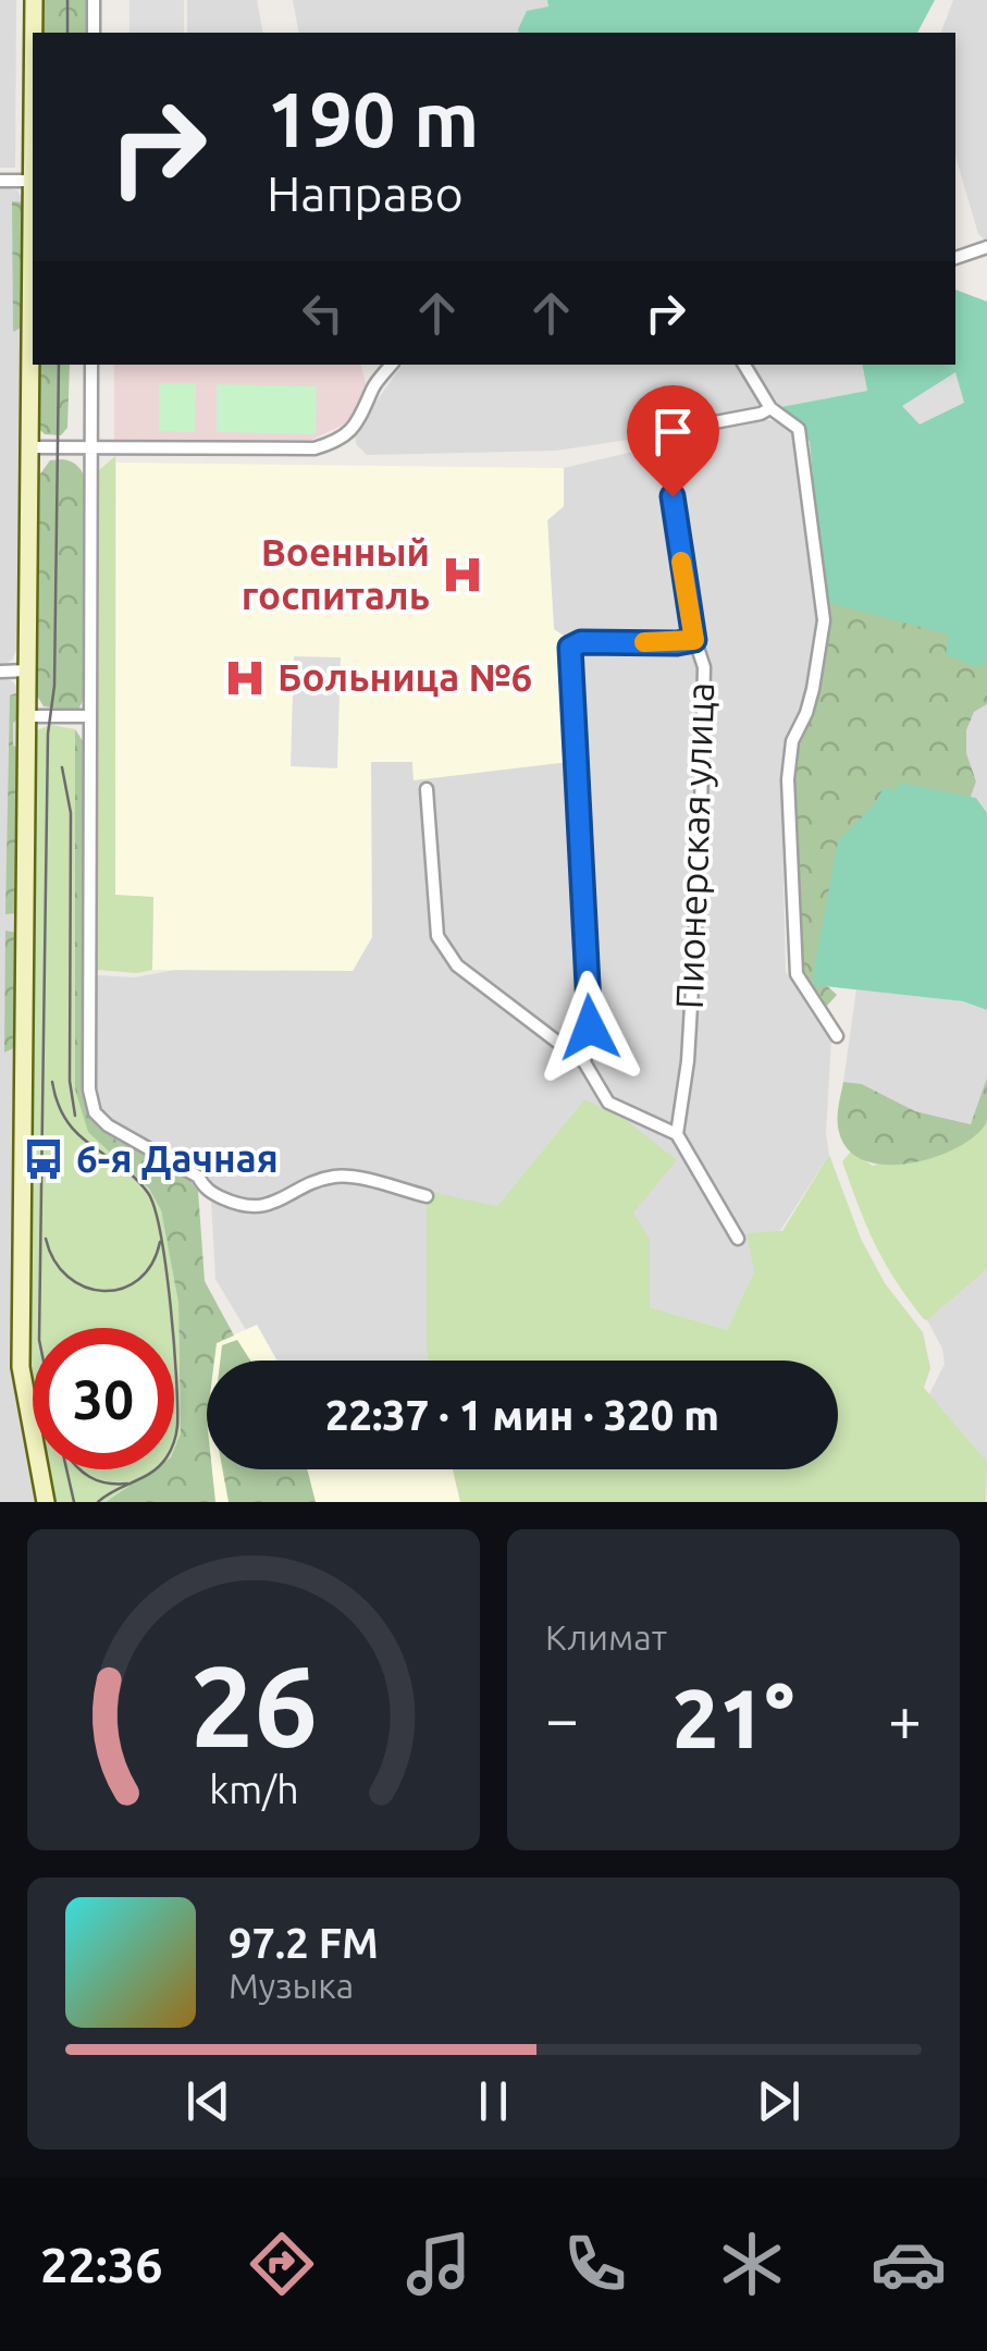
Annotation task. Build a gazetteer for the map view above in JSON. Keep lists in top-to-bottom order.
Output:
{
  "streets": {
    "street": ["Пионерская улица"]
  },
  "places": {
    "hospital": ["Военный госпиталь", "Больница №6"],
    "bus stop": ["6-я Дачная"]
  },
  "page": {
    "turn": ["190 m", "Направо"],
    "limit": "30",
    "trip": "22:37 · 1 мин · 320 m",
    "tile": "Климат",
    "heat": ["−", "21°", "+"],
    "song": ["97.2 FM", "Музыка"],
    "tabs": "22:36",
    "gauge": ["26", "km/h"]
  }
}
